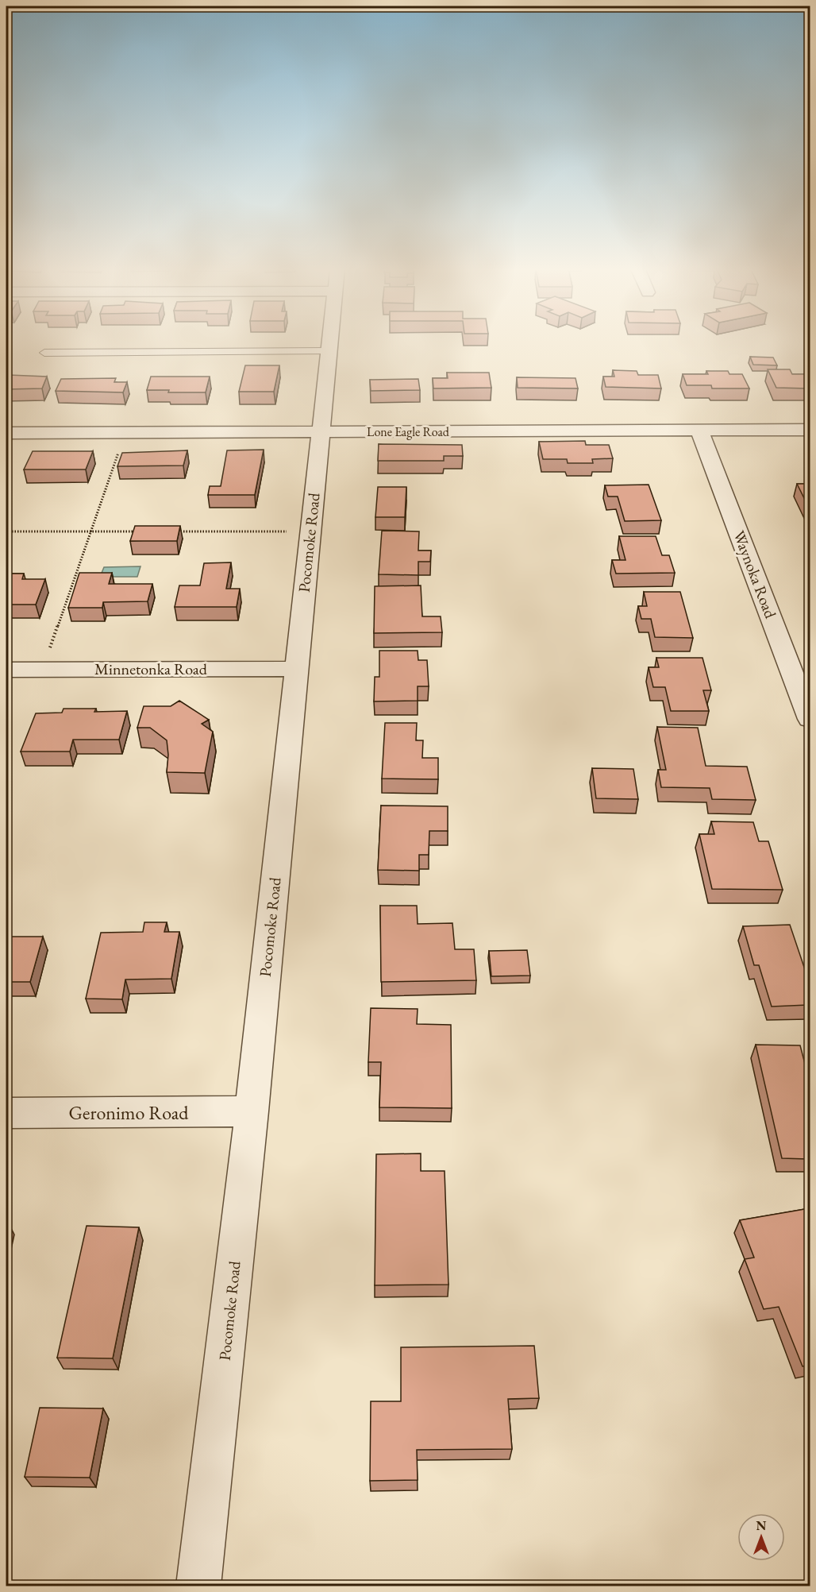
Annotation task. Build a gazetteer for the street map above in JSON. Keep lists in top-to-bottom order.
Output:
{
  "streets": {
    "street": [
      "Lone Eagle Road",
      "Pocomoke Road",
      "Waynoka Road",
      "Minnetonka Road",
      "Geronimo Road"
    ]
  },
  "crossings": [
    ["Lone Eagle Road", "Pocomoke Road"],
    ["Lone Eagle Road", "Waynoka Road"],
    ["Pocomoke Road", "Minnetonka Road"],
    ["Pocomoke Road", "Geronimo Road"]
  ],
  "north": "top"
}
